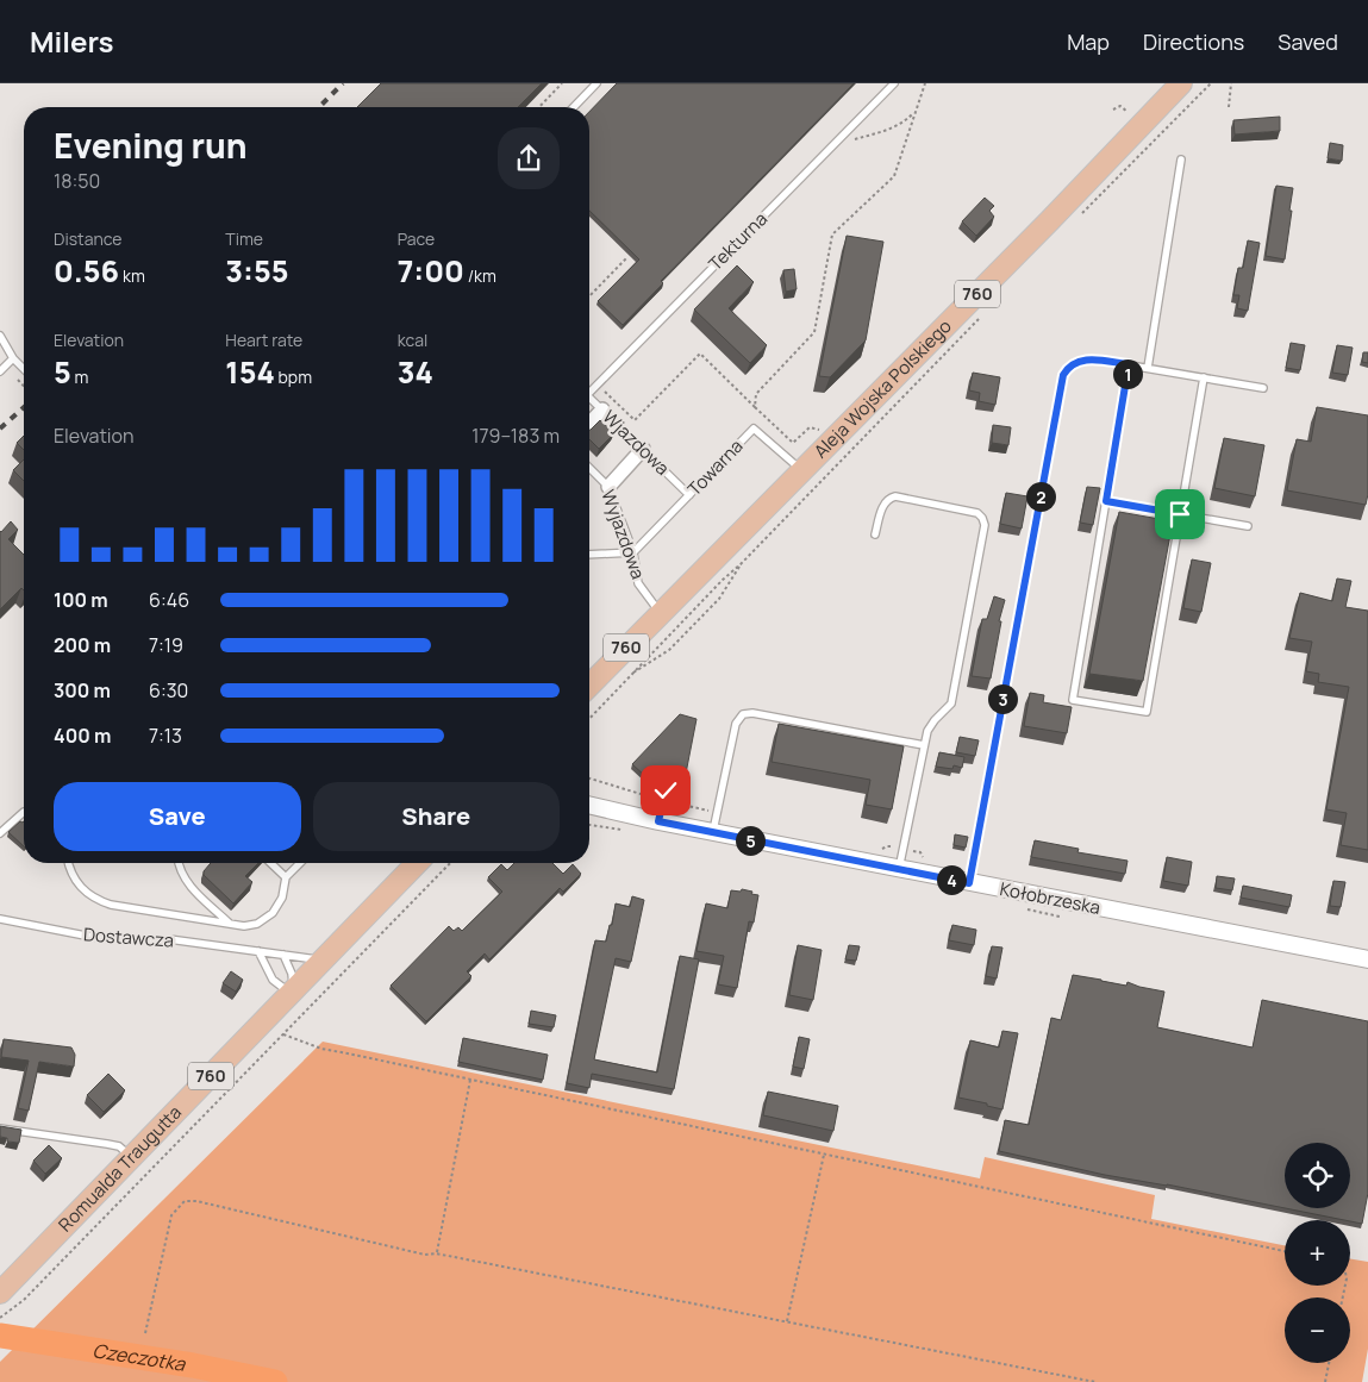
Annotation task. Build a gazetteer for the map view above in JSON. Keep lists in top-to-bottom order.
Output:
{
  "streets": {
    "main road": ["760", "Aleja Wojska Polskiego", "Romualda Traugutta"],
    "street": ["Kołobrzeska"],
    "lane": [
      "Tekturna",
      "Wjazdowa",
      "Towarna",
      "Wyjazdowa",
      "Dostawcza"
    ]
  },
  "crossings": [
    ["760", "Dostawcza"],
    ["760", "Romualda Traugutta"],
    ["Aleja Wojska Polskiego", "Towarna"],
    ["Aleja Wojska Polskiego", "Wyjazdowa"],
    ["Wjazdowa", "Towarna"],
    ["Towarna", "Wyjazdowa"]
  ],
  "water": ["Czeczotka"],
  "page": {
    "header": "Milers",
    "nav": ["Map", "Directions", "Saved"],
    "heading": ["Evening run", "18:50"],
    "stats": [
      ["Distance", "0.56 km"],
      ["Time", "3:55"],
      ["Pace", "7:00 /km"],
      ["Elevation", "5 m"],
      ["Heart rate", "154 bpm"],
      ["kcal", "34"]
    ],
    "pins": [
      "1",
      "2",
      "3",
      "5",
      "4"
    ],
    "chart": ["Elevation", "179–183 m"],
    "list": [
      {
        "name": "100 m",
        "note": "6:46"
      },
      {
        "name": "200 m",
        "note": "7:19"
      },
      {
        "name": "300 m",
        "note": "6:30"
      },
      {
        "name": "400 m",
        "note": "7:13"
      }
    ],
    "buttons": ["Save", "Share"],
    "map_buttons": ["+", "−"]
  }
}
